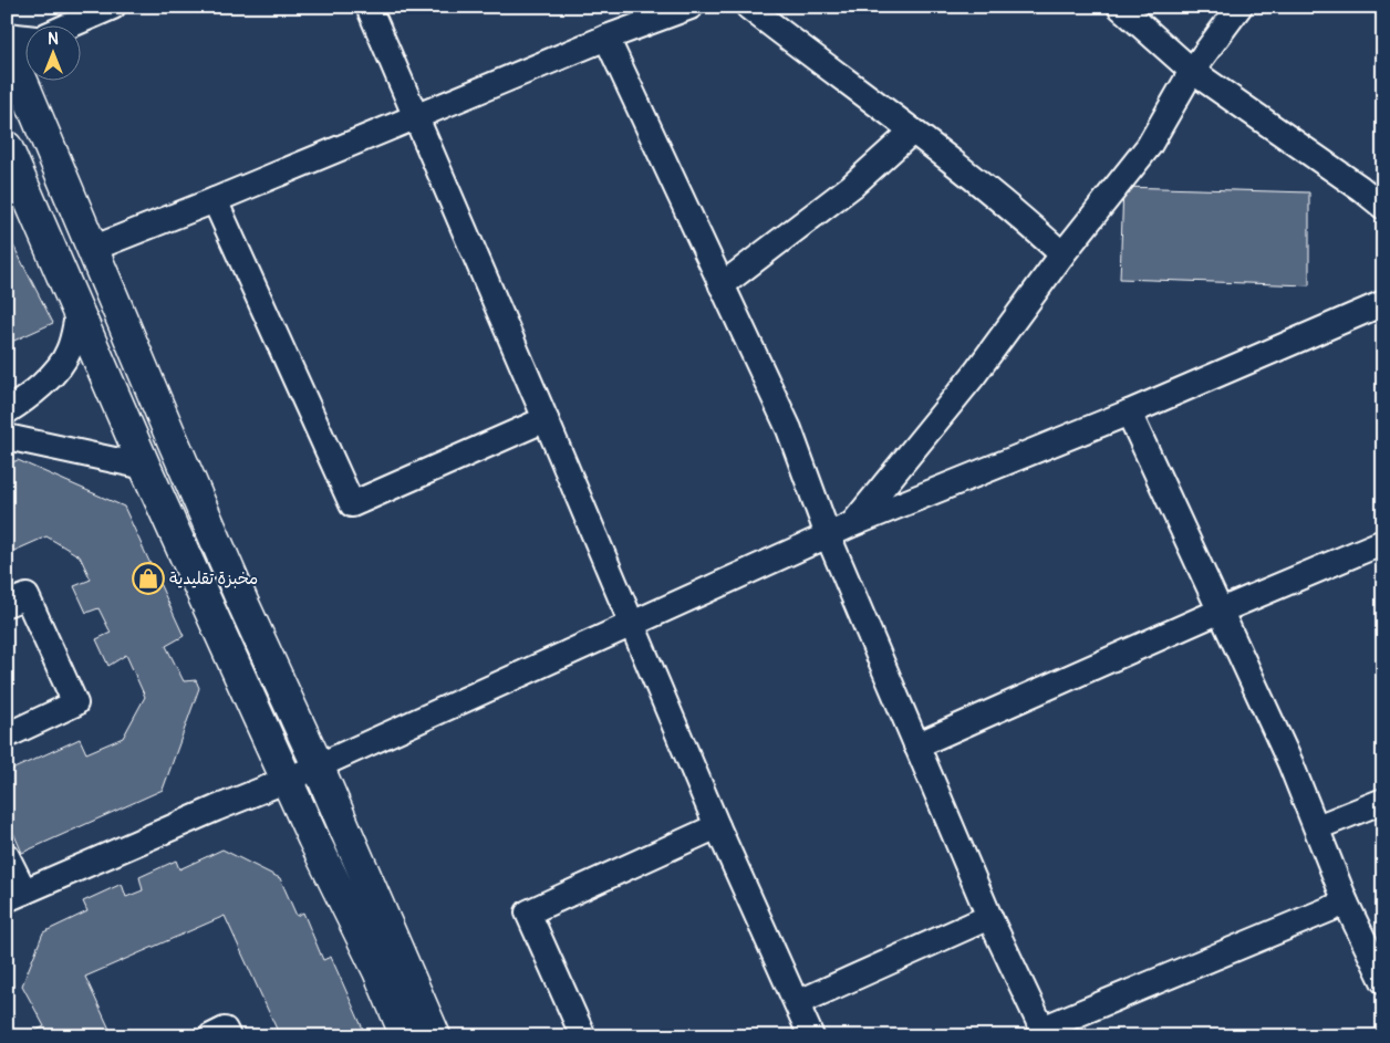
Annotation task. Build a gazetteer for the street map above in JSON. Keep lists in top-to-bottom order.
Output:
{
  "places": {
    "shop": ["مخبزة تقليدية"]
  },
  "north": "top"
}
